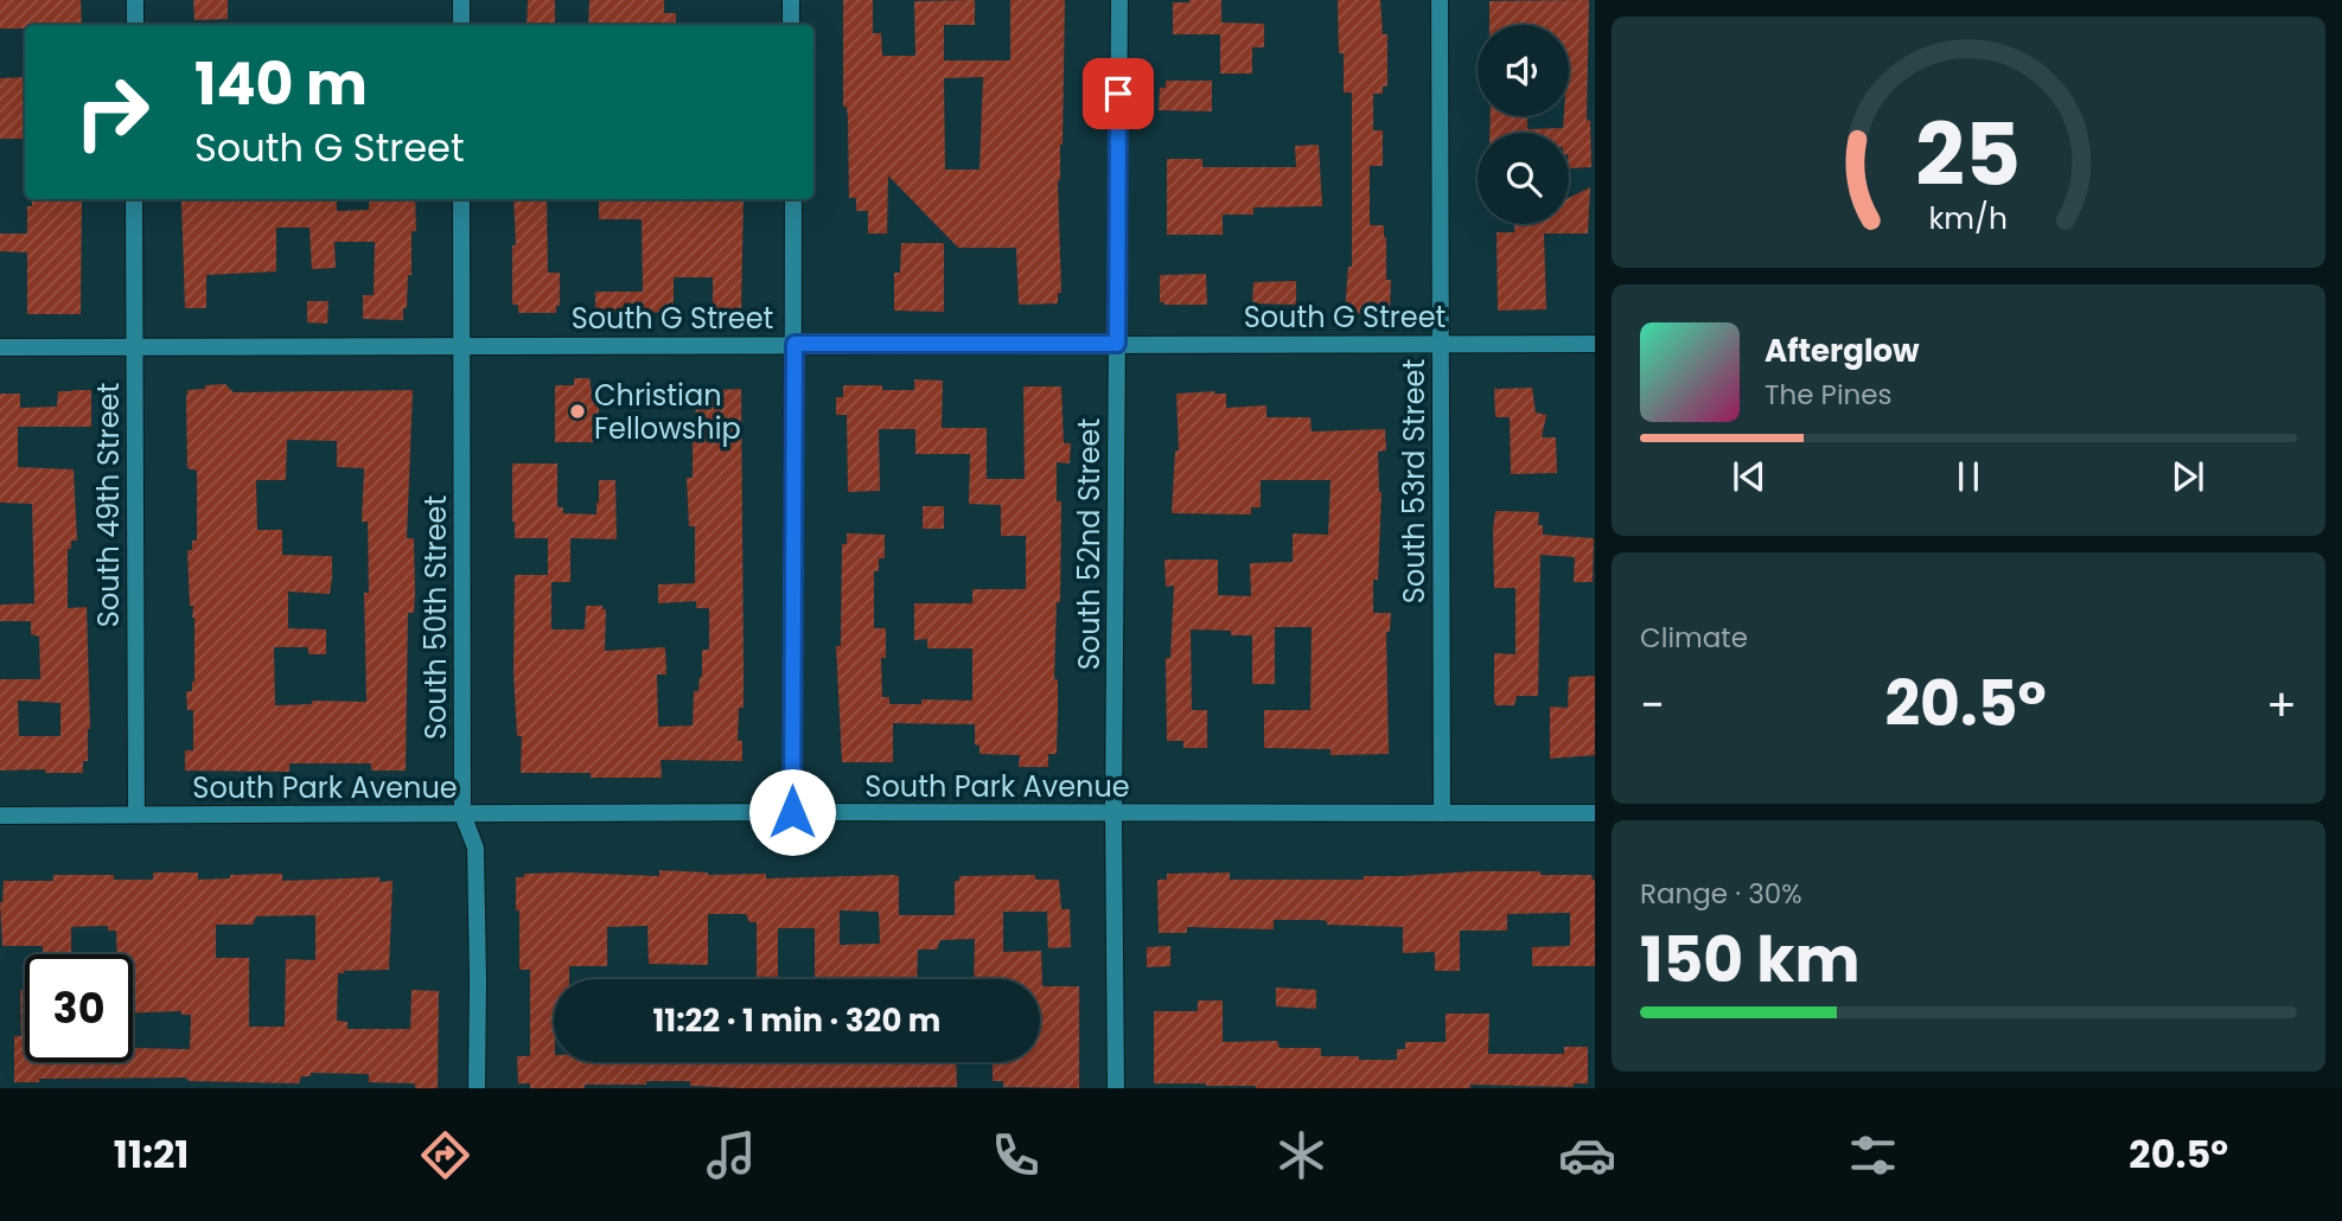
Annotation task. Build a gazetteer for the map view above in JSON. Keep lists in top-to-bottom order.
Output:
{
  "streets": {
    "street": [
      "South G Street",
      "South 53rd Street",
      "South 49th Street",
      "South 52nd Street",
      "South 50th Street",
      "South Park Avenue"
    ]
  },
  "crossings": [
    ["South G Street", "South 53rd Street"],
    ["South G Street", "South 49th Street"],
    ["South G Street", "South 52nd Street"],
    ["South G Street", "South 50th Street"],
    ["South 53rd Street", "South Park Avenue"],
    ["South 49th Street", "South Park Avenue"],
    ["South 52nd Street", "South Park Avenue"],
    ["South 50th Street", "South Park Avenue"]
  ],
  "places": ["Christian Fellowship"],
  "page": {
    "turn": ["140 m", "South G Street"],
    "song": ["Afterglow", "The Pines"],
    "tile": [
      "Climate",
      ["Range · 30%", "150 km"]
    ],
    "heat": ["−", "20.5°", "+"],
    "limit": "30",
    "trip": "11:22 · 1 min · 320 m",
    "tabs": ["11:21", "20.5°"],
    "gauge": ["25", "km/h"]
  }
}
